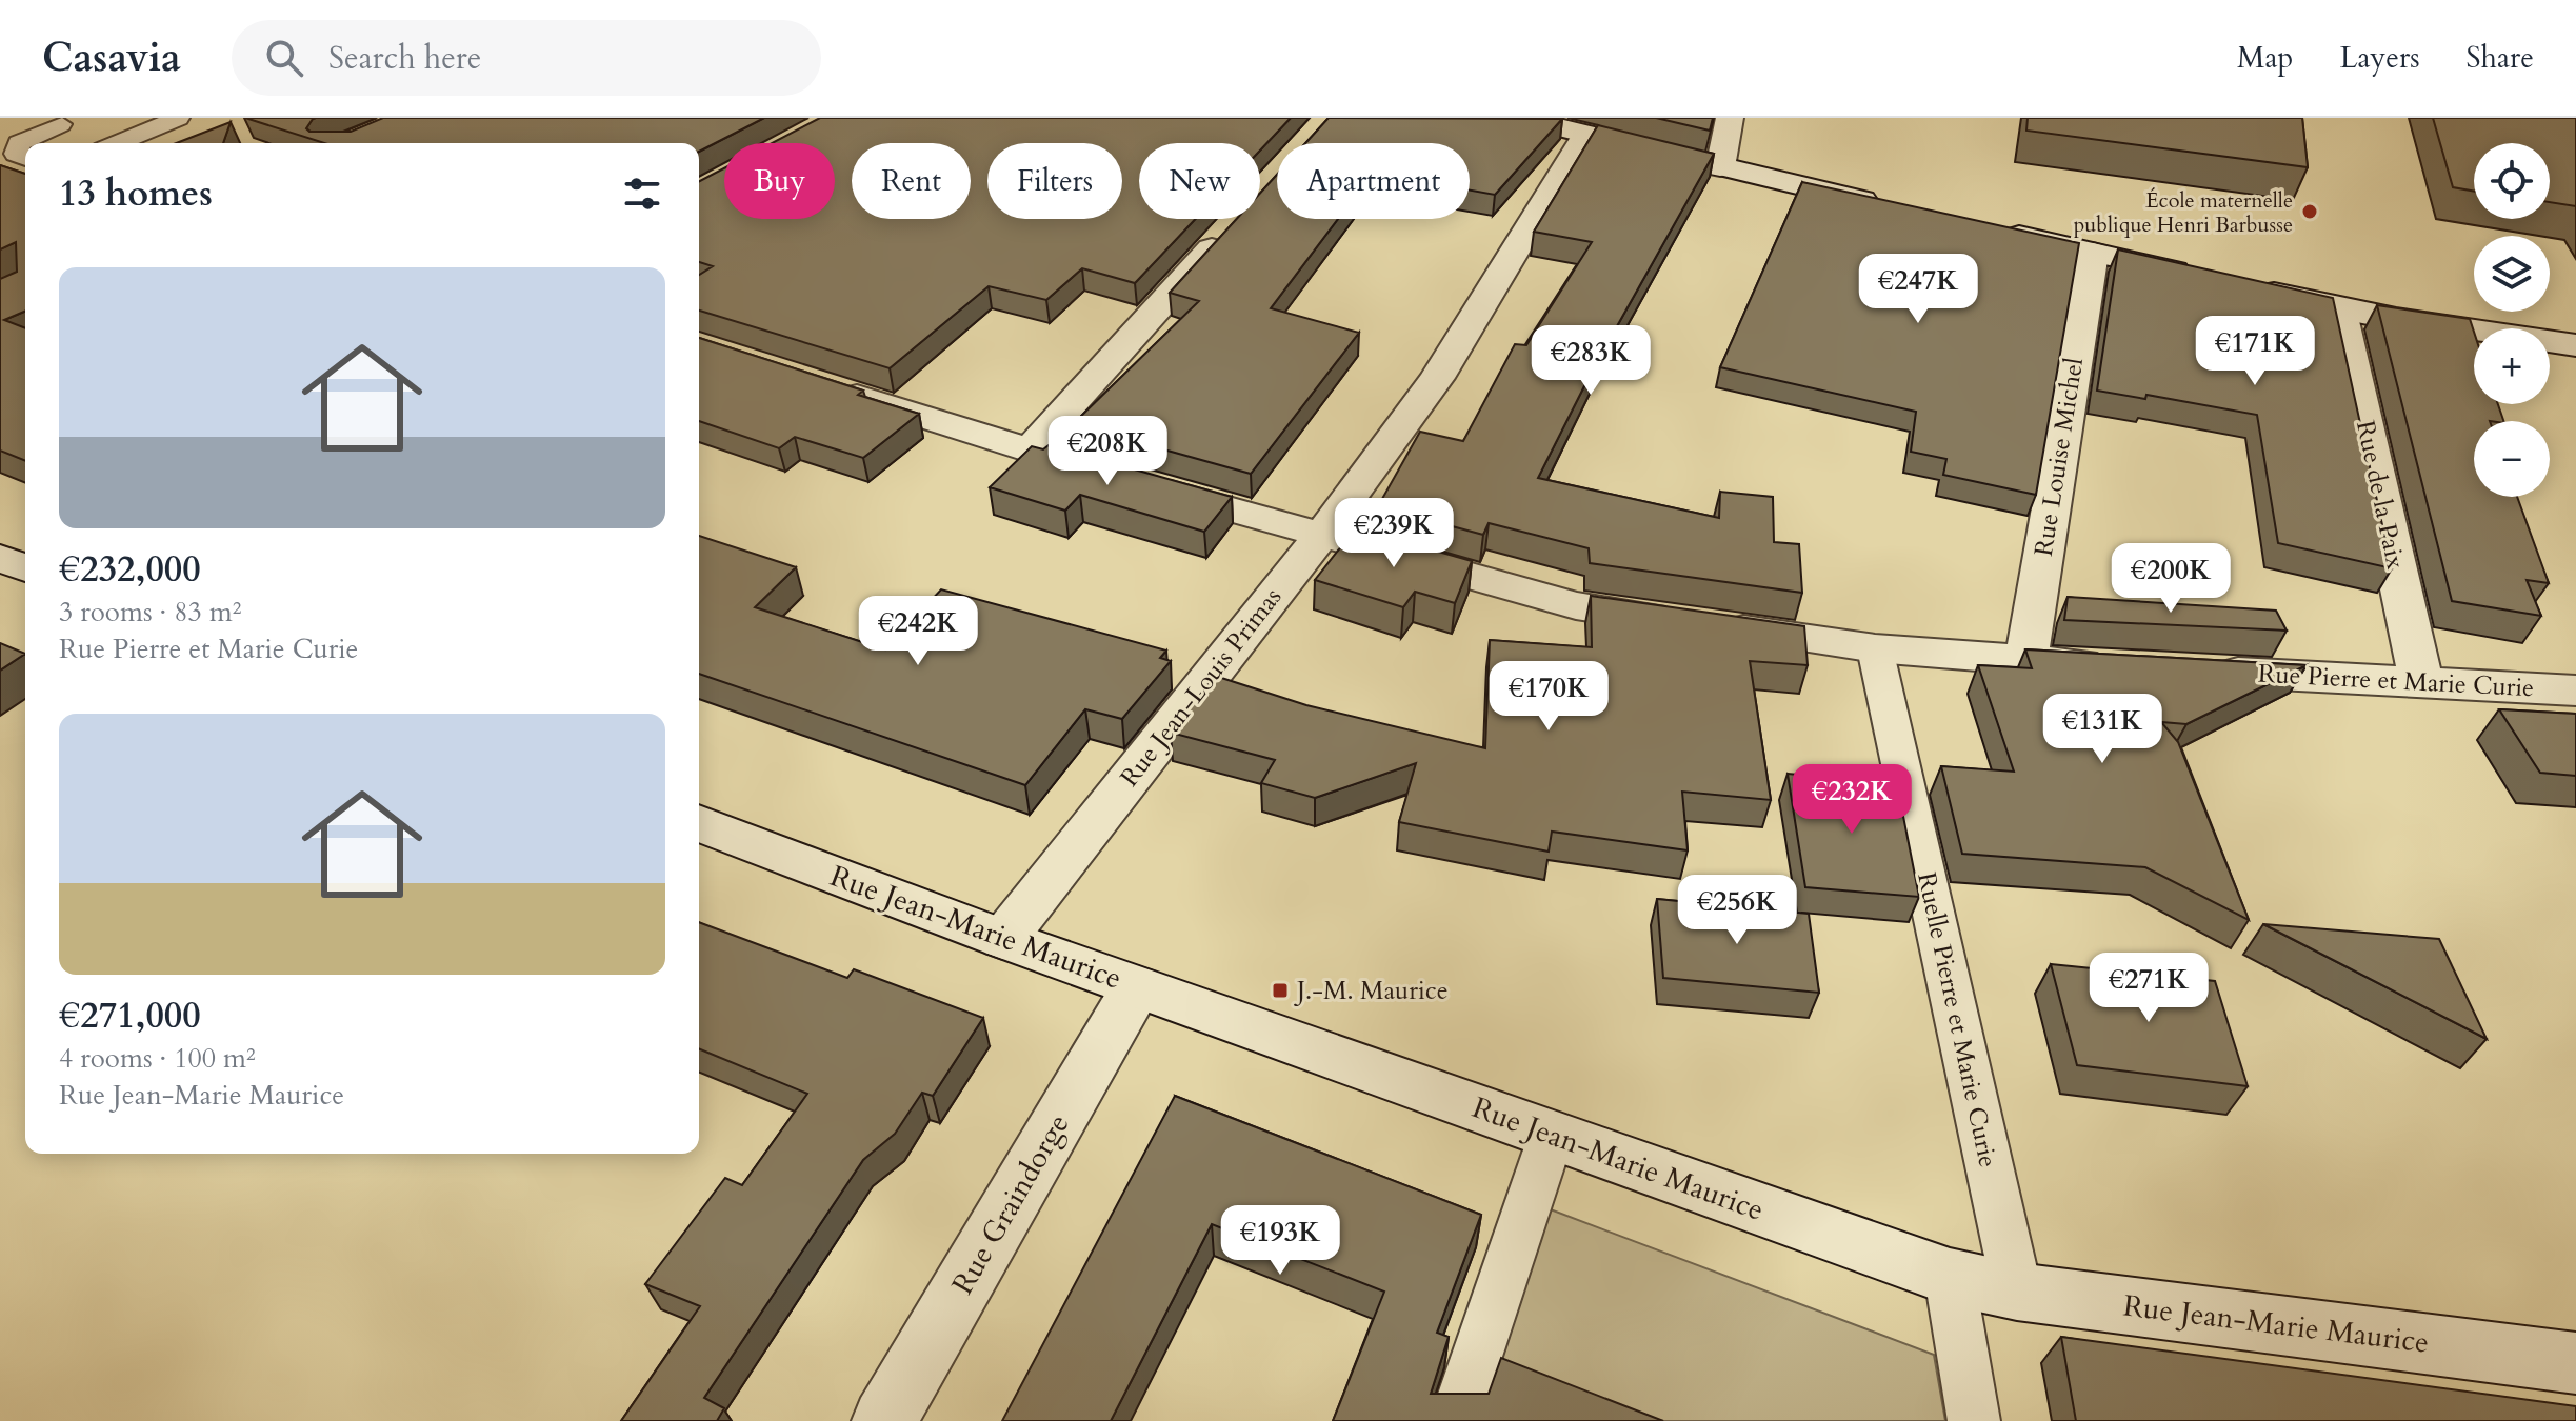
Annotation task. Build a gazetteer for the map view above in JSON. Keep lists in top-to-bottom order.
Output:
{
  "streets": {
    "street": [
      "Rue Louise Michel",
      "Rue de la Paix",
      "Rue Pierre et Marie Curie",
      "Rue Jean-Louis Primas",
      "Rue Jean-Marie Maurice",
      "Rue Graindorge"
    ],
    "lane": ["Ruelle Pierre et Marie Curie"]
  },
  "crossings": [
    ["Rue de la Paix", "Rue Pierre et Marie Curie"],
    ["Rue Jean-Louis Primas", "Rue Jean-Marie Maurice"],
    ["Rue Jean-Marie Maurice", "Ruelle Pierre et Marie Curie"],
    ["Rue Jean-Marie Maurice", "Rue Graindorge"]
  ],
  "places": {
    "other": ["École maternelle publique Henri Barbusse"],
    "transit": ["J.-M. Maurice"]
  },
  "page": {
    "header": "Casavia",
    "search": "Search here",
    "nav": ["Map", "Layers", "Share"],
    "map_buttons": ["+", "−"],
    "chip": [
      "Buy",
      "Rent",
      "Filters",
      "New",
      "Apartment"
    ],
    "heading": "13 homes",
    "list": [
      {
        "name": "€232,000",
        "note": "3 rooms · 83 m² · Rue Pierre et Marie Curie"
      },
      {
        "name": "€271,000",
        "note": "4 rooms · 100 m² · Rue Jean-Marie Maurice"
      }
    ],
    "price": [
      "€247K",
      "€171K",
      "€283K",
      "€208K",
      "€239K",
      "€200K",
      "€242K",
      "€170K",
      "€131K",
      "€232K",
      "€256K",
      "€271K",
      "€193K"
    ]
  }
}
